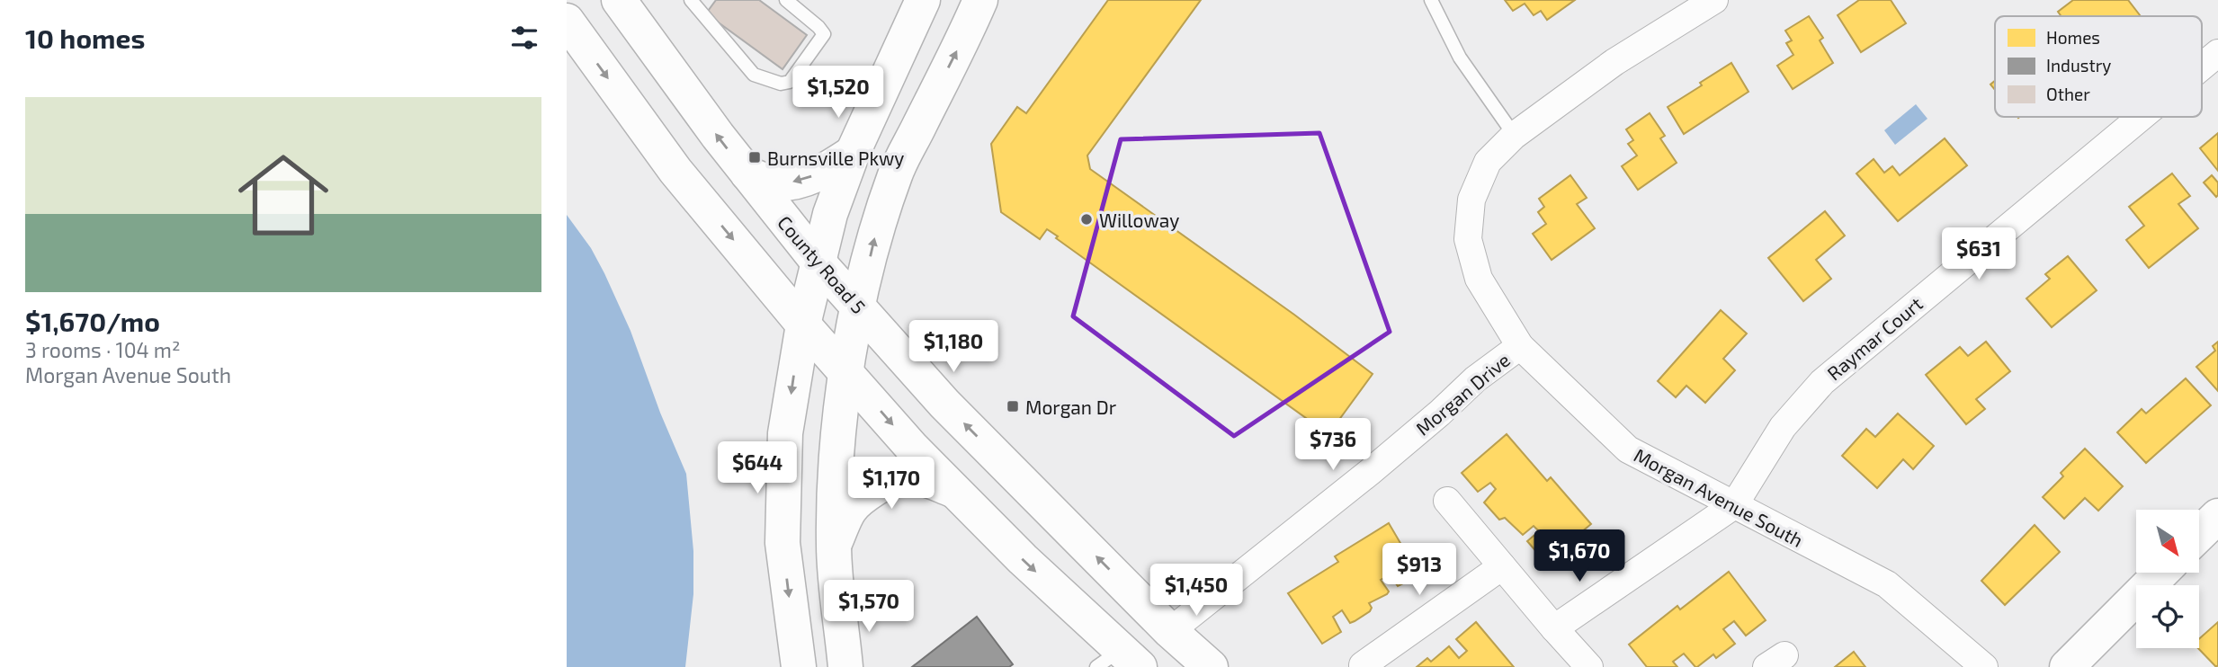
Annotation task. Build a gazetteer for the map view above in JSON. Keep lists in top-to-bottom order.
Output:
{
  "streets": {
    "street": [
      "County Road 5",
      "Raymar Court",
      "Morgan Drive",
      "Morgan Avenue South"
    ]
  },
  "crossings": [
    ["County Road 5", "Morgan Drive"],
    ["Raymar Court", "Morgan Avenue South"],
    ["Morgan Drive", "Morgan Avenue South"]
  ],
  "places": {
    "transit": ["Burnsville Pkwy", "Morgan Dr"],
    "other": ["Willoway"]
  },
  "legend": ["Homes", "Industry", "Other"],
  "north": "bottom right",
  "page": {
    "heading": "10 homes",
    "price": [
      "$1,520",
      "$631",
      "$1,180",
      "$736",
      "$644",
      "$1,170",
      "$1,670",
      "$913",
      "$1,450",
      "$1,570"
    ],
    "list": [
      {
        "name": "$1,670/mo",
        "note": "3 rooms · 104 m² · Morgan Avenue South"
      }
    ]
  }
}
